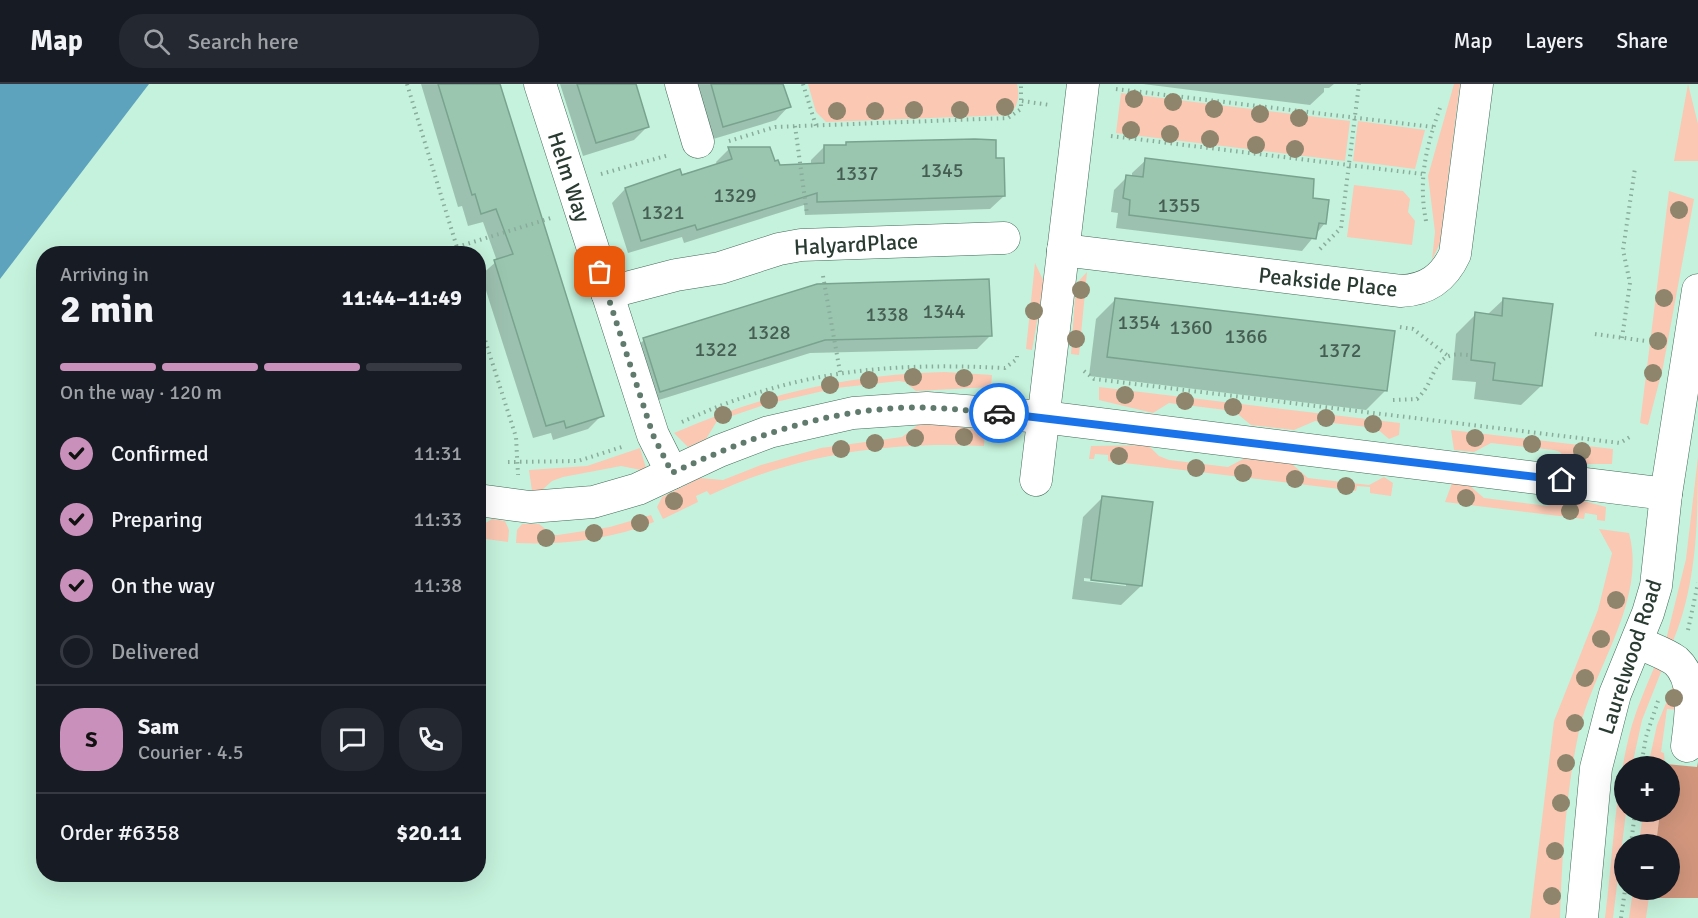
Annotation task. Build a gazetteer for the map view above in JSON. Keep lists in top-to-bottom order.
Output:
{
  "streets": {
    "street": [
      "Helm Way",
      "HalyardPlace",
      "Peakside Place",
      "Laurelwood Road"
    ]
  },
  "crossings": [
    ["Helm Way", "HalyardPlace"]
  ],
  "house_numbers": [
    "1345",
    "1337",
    "1329",
    "1355",
    "1321",
    "1344",
    "1338",
    "1354",
    "1360",
    "1328",
    "1366",
    "1322",
    "1372"
  ],
  "page": {
    "header": "Map",
    "search": "Search here",
    "nav": ["Map", "Layers", "Share"],
    "heading": ["2 min", "Arriving in", "11:44–11:49"],
    "panel": [
      "Sam",
      "Courier · 4.5",
      "Order #6358",
      "$20.11"
    ],
    "bar": "On the way · 120 m",
    "list": [
      ["Confirmed", "11:31"],
      ["Preparing", "11:33"],
      ["On the way", "11:38"],
      "Delivered"
    ],
    "round": "S",
    "map_buttons": ["+", "−"]
  }
}
